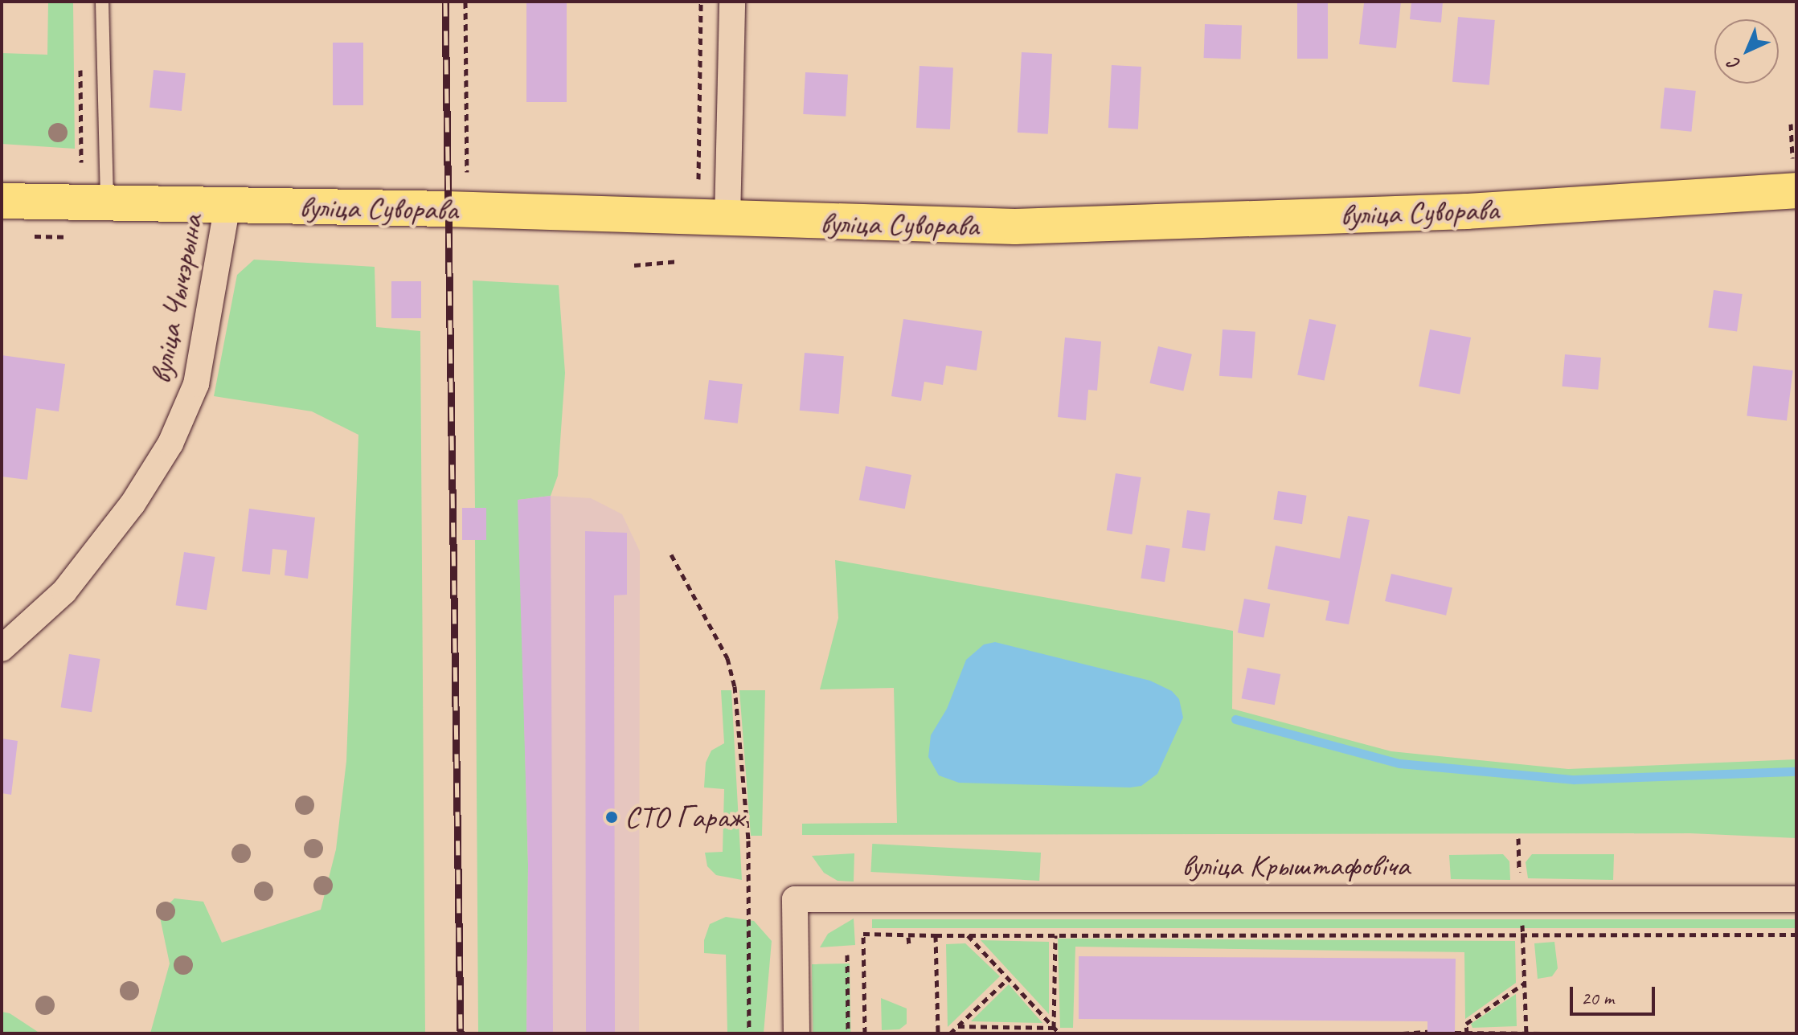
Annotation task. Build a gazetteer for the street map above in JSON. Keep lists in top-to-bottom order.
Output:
{
  "streets": {
    "main road": ["вуліца Суворава"],
    "street": ["вуліца Чычэрына", "вуліца Крыштафовіча"]
  },
  "crossings": [
    ["вуліца Суворава", "вуліца Чычэрына"]
  ],
  "places": ["СТО Гараж"],
  "scale_bar": "20 m",
  "north": "bottom left"
}
